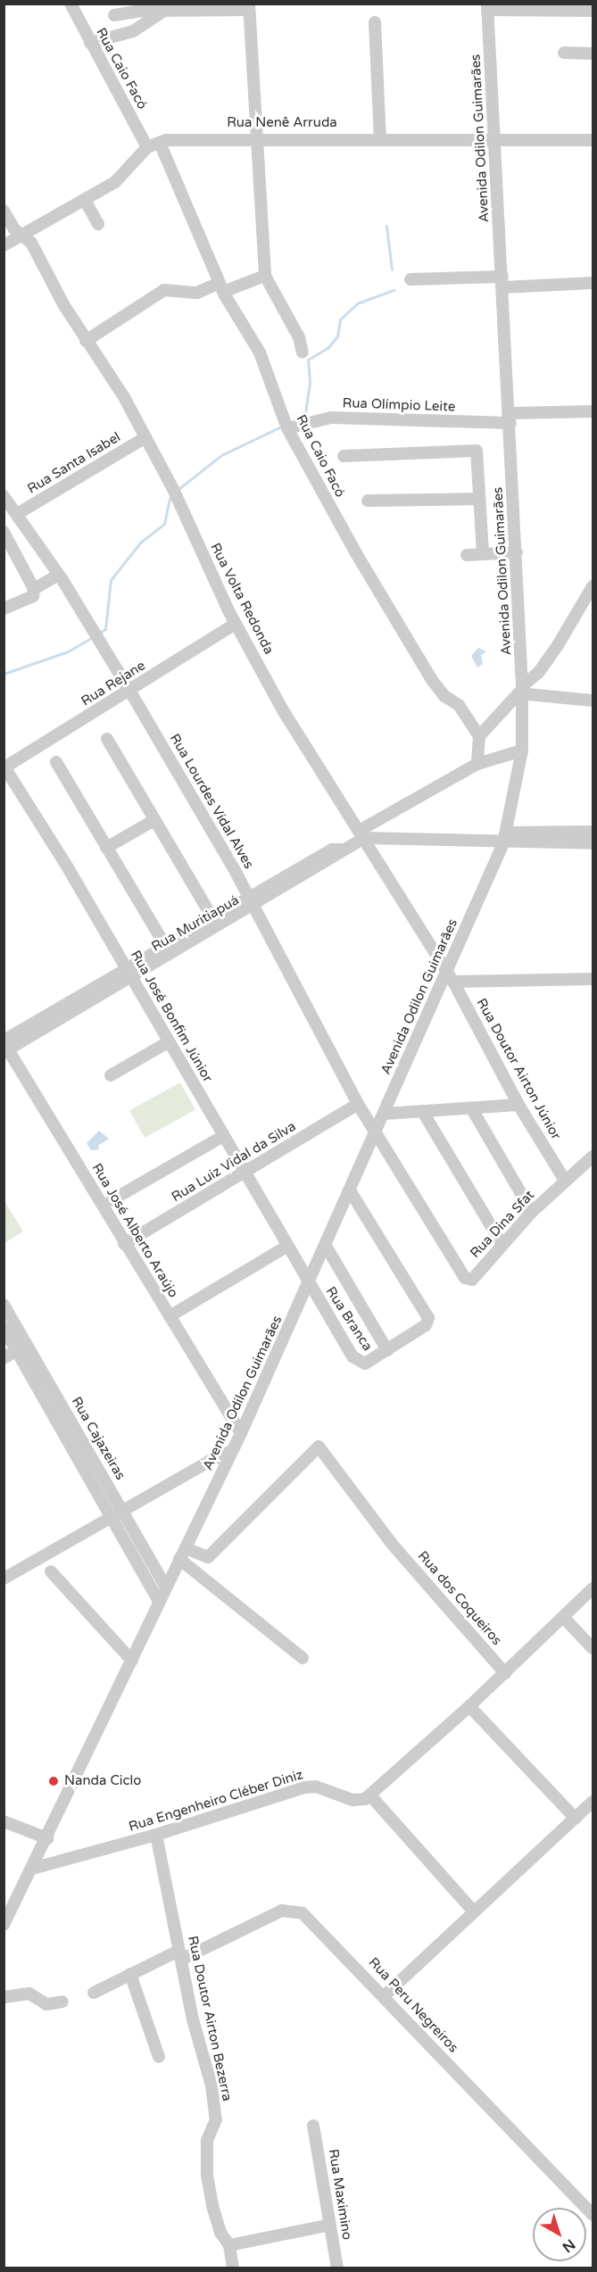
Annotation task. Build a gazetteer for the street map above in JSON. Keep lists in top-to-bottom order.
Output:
{
  "streets": {
    "street": [
      "Rua Caio Facó",
      "Rua Nenê Arruda",
      "Avenida Odilon Guimarães",
      "Rua Olímpio Leite",
      "Rua Santa Isabel",
      "Rua Volta Redonda",
      "Rua Rejane",
      "Rua Lourdes Vídal Alves",
      "Rua Muritiapuá",
      "Rua José Bonfim Júnior",
      "Rua Doutor Airton Júnior",
      "Rua Luiz Vidal da Silva",
      "Rua Dina Sfat",
      "Rua José Alberto Araújo",
      "Rua Branca",
      "Rua Cajazeiras",
      "Rua dos Coqueiros",
      "Rua Engenheiro Cléber Diniz",
      "Rua Peru Negreiros",
      "Rua Doutor Airton Bezerra",
      "Rua Maximino"
    ]
  },
  "crossings": [
    ["Rua Caio Facó", "Rua Nenê Arruda"],
    ["Rua Caio Facó", "Rua Olímpio Leite"],
    ["Rua Nenê Arruda", "Avenida Odilon Guimarães"],
    ["Avenida Odilon Guimarães", "Rua Olímpio Leite"],
    ["Avenida Odilon Guimarães", "Rua Volta Redonda"],
    ["Avenida Odilon Guimarães", "Rua Lourdes Vídal Alves"],
    ["Avenida Odilon Guimarães", "Rua Muritiapuá"],
    ["Avenida Odilon Guimarães", "Rua José Bonfim Júnior"],
    ["Avenida Odilon Guimarães", "Rua Doutor Airton Júnior"],
    ["Avenida Odilon Guimarães", "Rua Dina Sfat"],
    ["Avenida Odilon Guimarães", "Rua José Alberto Araújo"],
    ["Avenida Odilon Guimarães", "Rua Branca"],
    ["Avenida Odilon Guimarães", "Rua Cajazeiras"],
    ["Avenida Odilon Guimarães", "Rua dos Coqueiros"],
    ["Avenida Odilon Guimarães", "Rua Engenheiro Cléber Diniz"],
    ["Rua Santa Isabel", "Rua Volta Redonda"],
    ["Rua Santa Isabel", "Rua Lourdes Vídal Alves"],
    ["Rua Volta Redonda", "Rua Rejane"],
    ["Rua Volta Redonda", "Rua Muritiapuá"],
    ["Rua Volta Redonda", "Rua Doutor Airton Júnior"],
    ["Rua Rejane", "Rua Lourdes Vídal Alves"],
    ["Rua Rejane", "Rua José Bonfim Júnior"],
    ["Rua Lourdes Vídal Alves", "Rua Muritiapuá"],
    ["Rua Lourdes Vídal Alves", "Rua Luiz Vidal da Silva"],
    ["Rua Lourdes Vídal Alves", "Rua Dina Sfat"],
    ["Rua Muritiapuá", "Rua José Bonfim Júnior"],
    ["Rua Muritiapuá", "Rua José Alberto Araújo"],
    ["Rua José Bonfim Júnior", "Rua Luiz Vidal da Silva"],
    ["Rua José Bonfim Júnior", "Rua Branca"],
    ["Rua Doutor Airton Júnior", "Rua Dina Sfat"],
    ["Rua Luiz Vidal da Silva", "Rua José Alberto Araújo"],
    ["Rua Engenheiro Cléber Diniz", "Rua Doutor Airton Bezerra"],
    ["Rua Peru Negreiros", "Rua Doutor Airton Bezerra"]
  ],
  "places": ["Nanda Ciclo"],
  "north": "bottom right"
}
